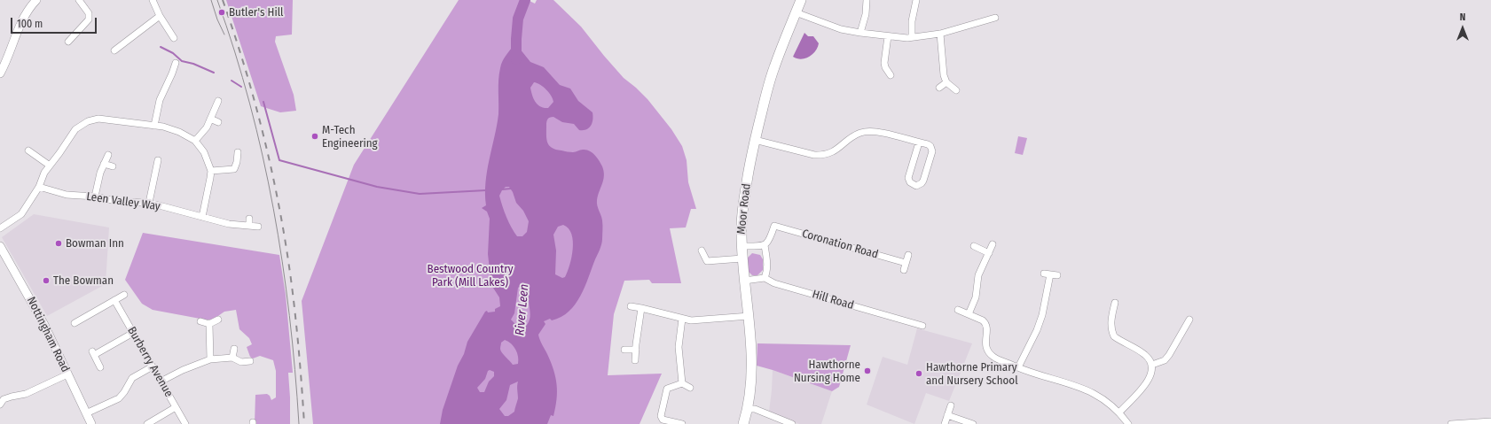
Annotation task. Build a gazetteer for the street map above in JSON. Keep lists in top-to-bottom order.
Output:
{
  "streets": {
    "main road": ["Moor Road"],
    "street": [
      "Leen Valley Way",
      "Coronation Road",
      "Hill Road",
      "Nottingham Road",
      "Burberry Avenue"
    ]
  },
  "water": ["River Leen"],
  "parks": ["Bestwood Country Park (Mill Lakes)"],
  "places": [
    "Butler's Hill",
    "M-Tech Engineering",
    "Bowman Inn",
    "The Bowman",
    "Hawthorne Nursing Home",
    "Hawthorne Primary and Nursery School"
  ],
  "scale_bar": "100 m",
  "north": "top"
}
